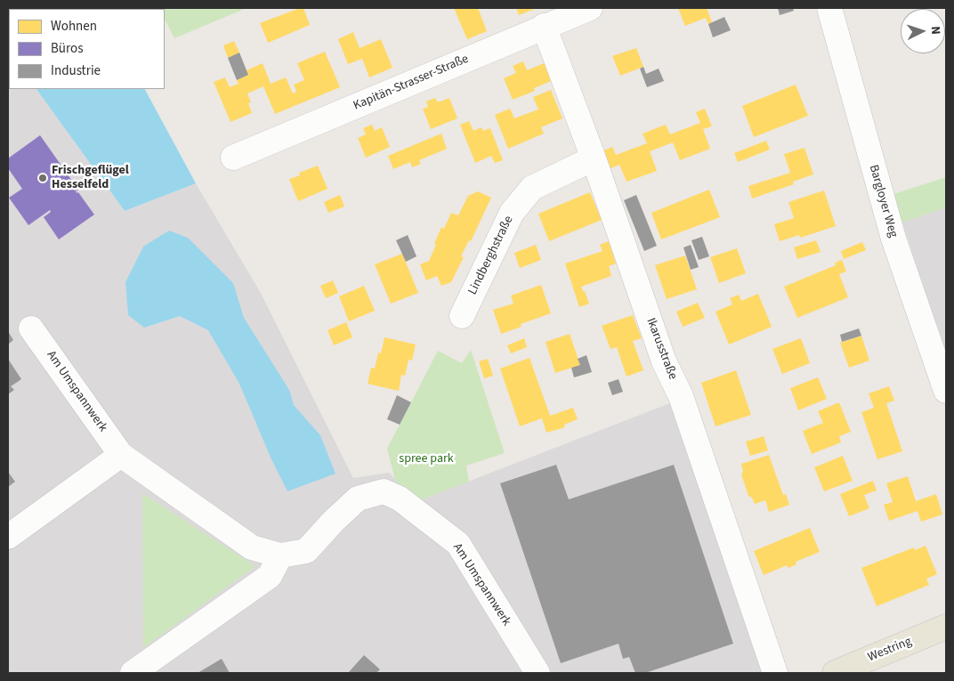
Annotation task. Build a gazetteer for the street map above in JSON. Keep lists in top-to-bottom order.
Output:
{
  "streets": {
    "main road": ["Westring"],
    "street": [
      "Kapitän-Strasser-Straße",
      "Bargloyer Weg",
      "Lindberghstraße",
      "Ikarusstraße",
      "Am Umspannwerk"
    ]
  },
  "crossings": [
    ["Kapitän-Strasser-Straße", "Ikarusstraße"],
    ["Lindberghstraße", "Ikarusstraße"]
  ],
  "parks": ["spree park"],
  "places": ["Frischgeflügel Hesselfeld"],
  "legend": ["Wohnen", "Büros", "Industrie"],
  "north": "right"
}
